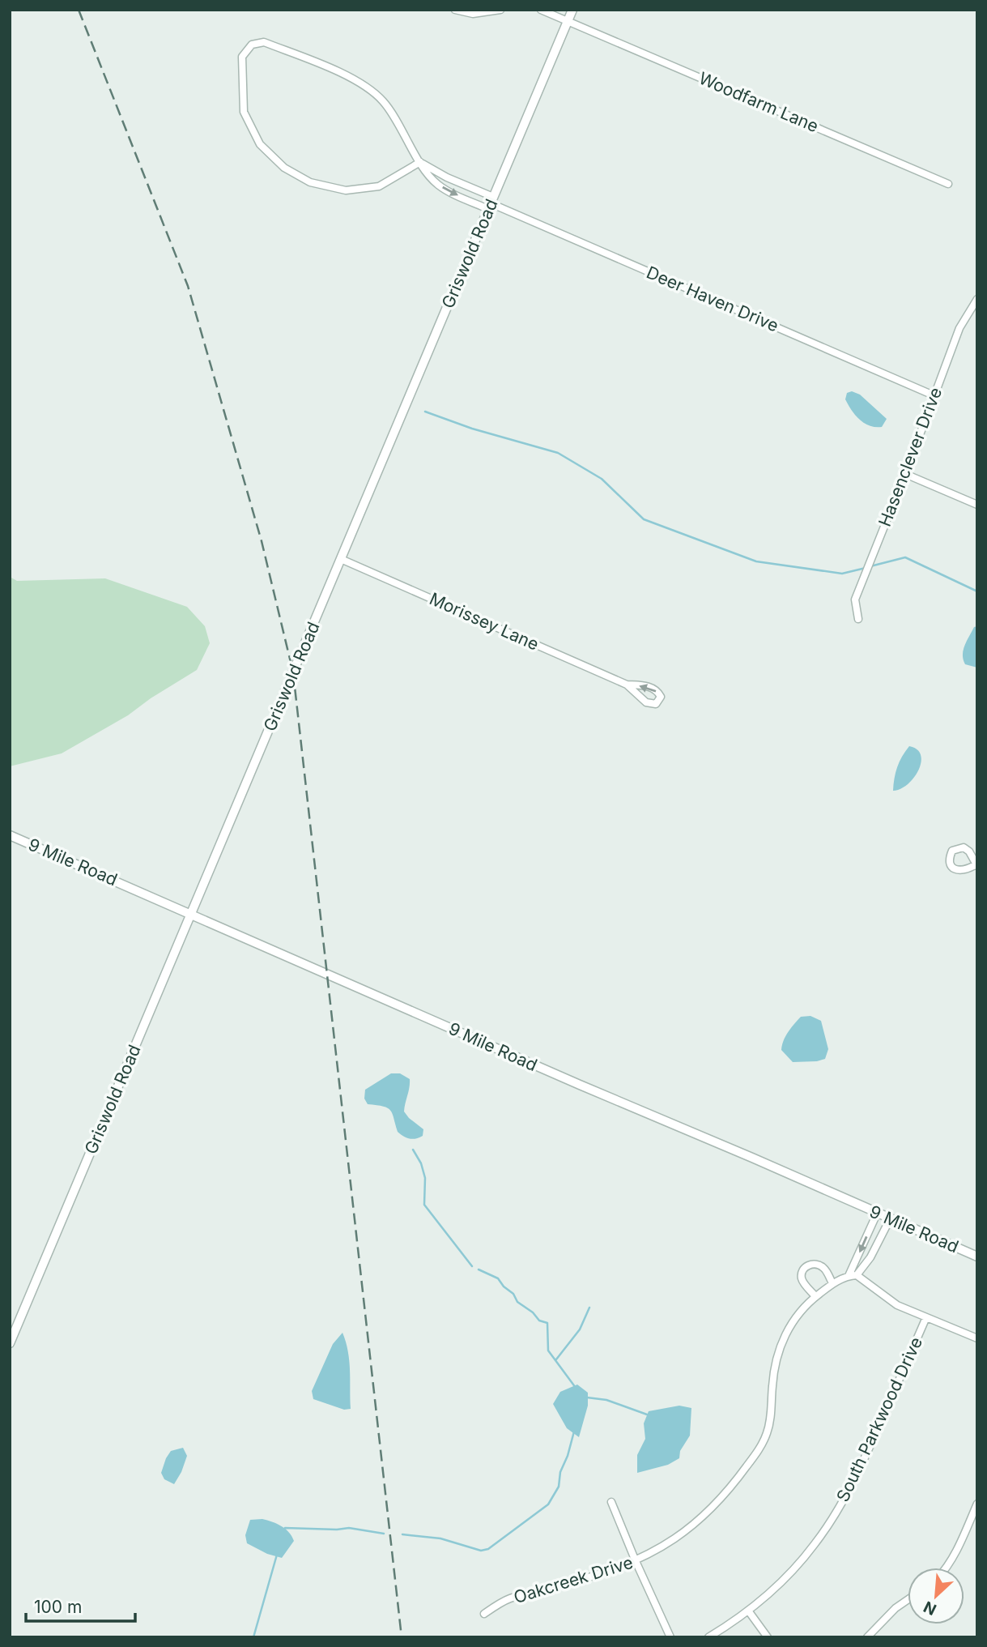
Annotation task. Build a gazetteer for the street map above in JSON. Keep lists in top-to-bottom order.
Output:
{
  "streets": {
    "street": [
      "Woodfarm Lane",
      "Griswold Road",
      "Deer Haven Drive",
      "Hasenclever Drive",
      "Morissey Lane",
      "9 Mile Road",
      "South Parkwood Drive",
      "Oakcreek Drive"
    ]
  },
  "crossings": [
    ["Woodfarm Lane", "Griswold Road"],
    ["Griswold Road", "Deer Haven Drive"],
    ["Griswold Road", "Morissey Lane"],
    ["Griswold Road", "9 Mile Road"],
    ["Deer Haven Drive", "Hasenclever Drive"]
  ],
  "scale_bar": "100 m",
  "north": "bottom left"
}
